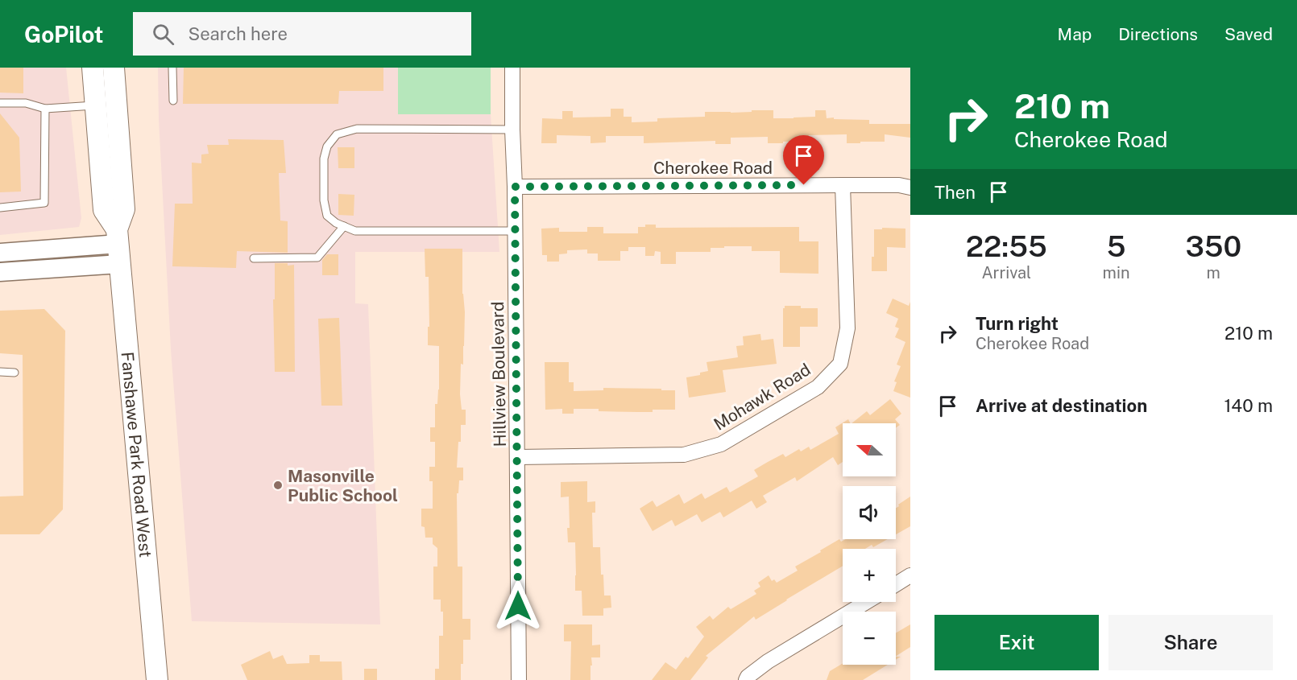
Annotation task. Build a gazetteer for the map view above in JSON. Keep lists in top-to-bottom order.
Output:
{
  "streets": {
    "main road": ["Fanshawe Park Road West"],
    "street": ["Cherokee Road", "Hillview Boulevard", "Mohawk Road"]
  },
  "crossings": [
    ["Cherokee Road", "Hillview Boulevard"],
    ["Cherokee Road", "Mohawk Road"],
    ["Hillview Boulevard", "Mohawk Road"]
  ],
  "places": ["Masonville Public School"],
  "north": "left",
  "page": {
    "header": "GoPilot",
    "search": "Search here",
    "nav": ["Map", "Directions", "Saved"],
    "turn": ["210 m", "Cherokee Road"],
    "then": "Then",
    "eta": [
      "22:55",
      "Arrival",
      "5",
      "min",
      "350",
      "m"
    ],
    "list": [
      {
        "name": "Turn right",
        "note": "Cherokee Road",
        "value": "210 m"
      },
      {
        "name": "Arrive at destination",
        "value": "140 m"
      }
    ],
    "map_buttons": ["+", "−"],
    "buttons": ["Exit", "Share"]
  }
}
